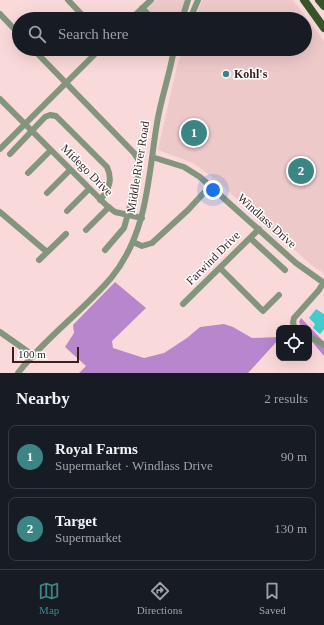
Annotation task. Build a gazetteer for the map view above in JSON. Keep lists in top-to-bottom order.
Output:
{
  "streets": {
    "street": [
      "Middle River Road",
      "Midego Drive",
      "Windlass Drive",
      "Farwind Drive"
    ]
  },
  "crossings": [
    ["Middle River Road", "Midego Drive"],
    ["Middle River Road", "Windlass Drive"],
    ["Windlass Drive", "Farwind Drive"]
  ],
  "places": ["Kohl's"],
  "scale_bar": "100 m",
  "page": {
    "search": "Search here",
    "pins": ["1", "2"],
    "scale": "100 m",
    "heading": ["Nearby", "2 results"],
    "list": [
      {
        "mark": "1",
        "name": "Royal Farms",
        "note": "Supermarket · Windlass Drive",
        "value": "90 m"
      },
      {
        "mark": "2",
        "name": "Target",
        "note": "Supermarket",
        "value": "130 m"
      }
    ],
    "nav": ["Map", "Directions", "Saved"]
  }
}
